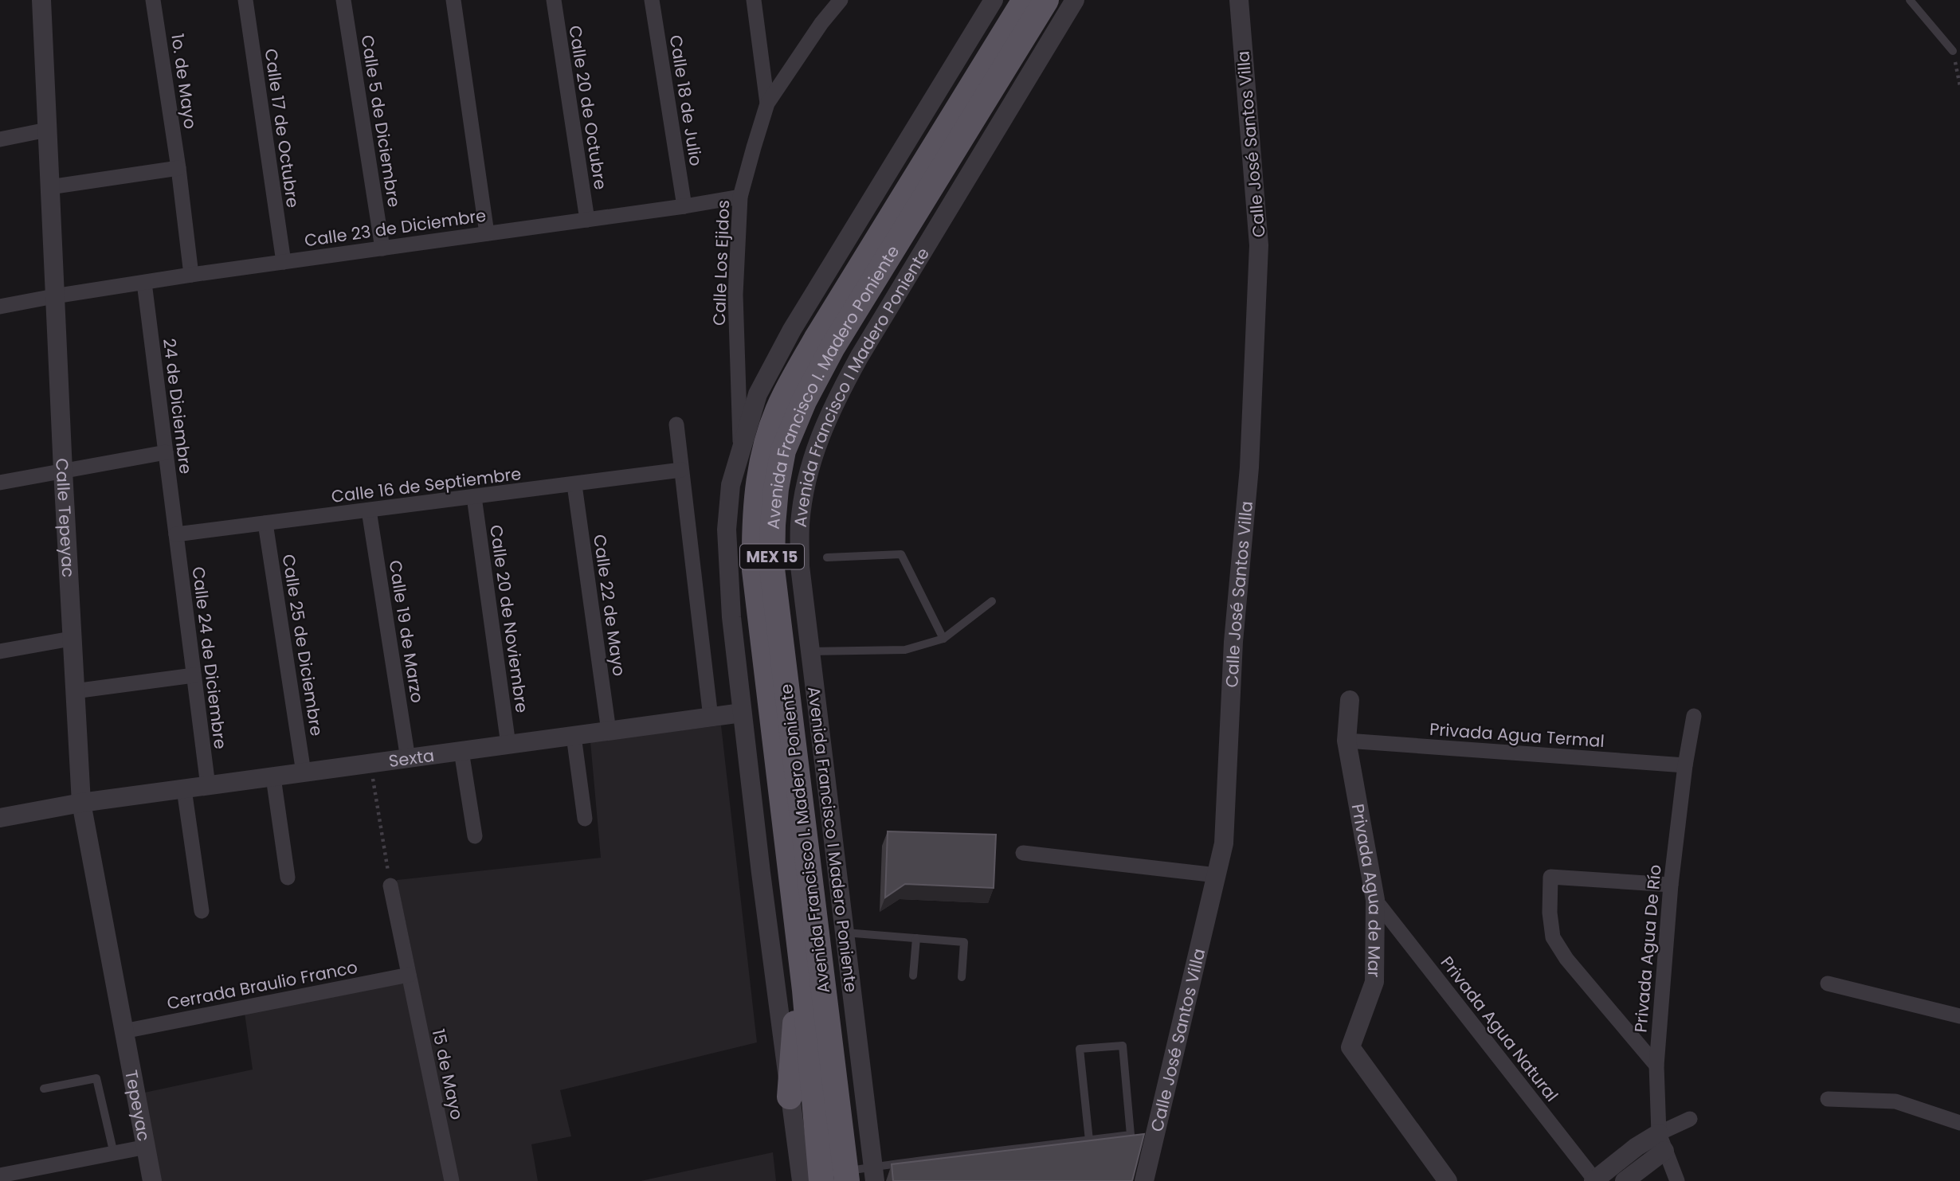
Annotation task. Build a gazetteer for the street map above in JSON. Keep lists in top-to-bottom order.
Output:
{
  "streets": {
    "main road": ["Avenida Francisco I. Madero Poniente", "MEX 15"],
    "street": [
      "1o. de Mayo",
      "Calle 18 de Julio",
      "Calle 20 de Octubre",
      "Calle 5 de Diciembre",
      "Calle 17 de Octubre",
      "Calle José Santos Villa",
      "Calle 23 de Diciembre",
      "Calle Los Ejidos",
      "Avenida Francisco I Madero Poniente",
      "24 de Diciembre",
      "Calle 16 de Septiembre",
      "Calle Tepeyac",
      "Calle 22 de Mayo",
      "Calle 20 de Noviembre",
      "Calle 19 de Marzo",
      "Calle 25 de Diciembre",
      "Calle 24 de Diciembre",
      "Privada Agua Termal",
      "Sexta",
      "Privada Agua de Mar",
      "Privada Agua De Río",
      "Cerrada Braulio Franco",
      "Privada Agua Natural",
      "15 de Mayo",
      "Tepeyac"
    ]
  },
  "crossings": [
    ["1o. de Mayo", "Calle 23 de Diciembre"],
    ["Calle 18 de Julio", "Calle 23 de Diciembre"],
    ["Calle 20 de Octubre", "Calle 23 de Diciembre"],
    ["Calle 5 de Diciembre", "Calle 23 de Diciembre"],
    ["Calle 17 de Octubre", "Calle 23 de Diciembre"],
    ["Calle 23 de Diciembre", "Calle Los Ejidos"],
    ["Calle 23 de Diciembre", "24 de Diciembre"],
    ["Calle 23 de Diciembre", "Calle Tepeyac"],
    ["24 de Diciembre", "Calle 16 de Septiembre"],
    ["24 de Diciembre", "Calle 24 de Diciembre"],
    ["Calle 16 de Septiembre", "Calle 22 de Mayo"],
    ["Calle 16 de Septiembre", "Calle 20 de Noviembre"],
    ["Calle 16 de Septiembre", "Calle 19 de Marzo"],
    ["Calle 16 de Septiembre", "Calle 25 de Diciembre"],
    ["Calle 16 de Septiembre", "Calle 24 de Diciembre"],
    ["Calle Tepeyac", "Sexta"],
    ["Calle Tepeyac", "Cerrada Braulio Franco"],
    ["Calle Tepeyac", "Tepeyac"],
    ["Calle 22 de Mayo", "Sexta"],
    ["Calle 20 de Noviembre", "Sexta"],
    ["Calle 19 de Marzo", "Sexta"],
    ["Calle 25 de Diciembre", "Sexta"],
    ["Calle 24 de Diciembre", "Sexta"],
    ["Privada Agua Termal", "Privada Agua de Mar"],
    ["Privada Agua Termal", "Privada Agua De Río"],
    ["Privada Agua de Mar", "Privada Agua Natural"],
    ["Cerrada Braulio Franco", "15 de Mayo"],
    ["Cerrada Braulio Franco", "Tepeyac"]
  ]
}
